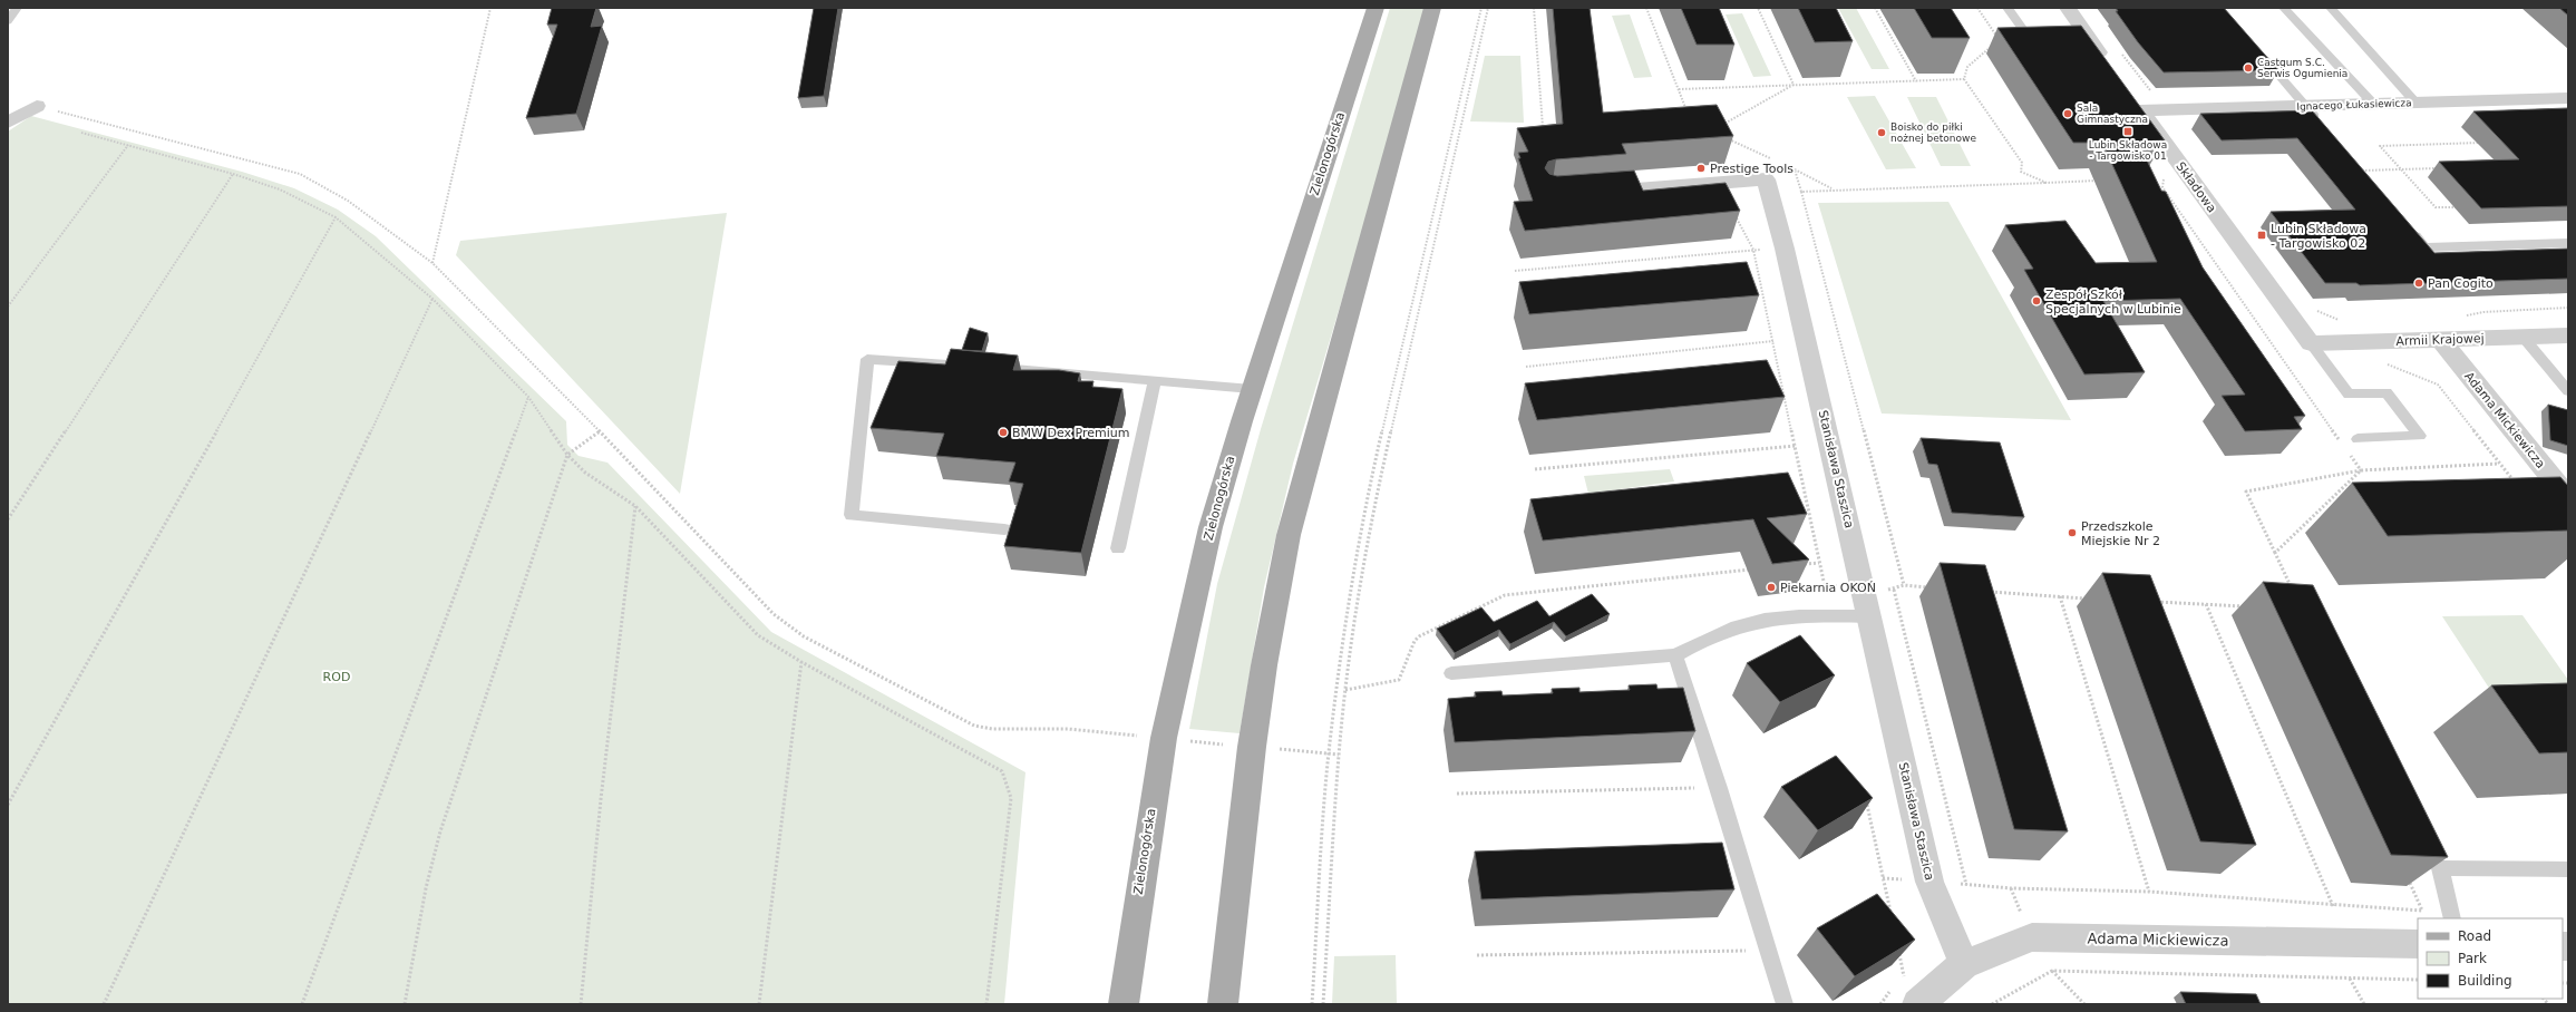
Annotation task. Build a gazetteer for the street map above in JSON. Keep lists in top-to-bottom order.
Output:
{
  "streets": {
    "main road": ["Zielonogórska"],
    "street": [
      "Ignacego Łukasiewicza",
      "Składowa",
      "Armii Krajowej",
      "Adama Mickiewicza",
      "Stanisława Staszica"
    ]
  },
  "crossings": [
    ["Ignacego Łukasiewicza", "Składowa"],
    ["Składowa", "Armii Krajowej"],
    ["Armii Krajowej", "Adama Mickiewicza"],
    ["Adama Mickiewicza", "Stanisława Staszica"]
  ],
  "parks": ["ROD"],
  "places": {
    "other": [
      "Castgum S.C. Serwis Ogumienia",
      "Sala Gimnastyczna",
      "Boisko do piłki nożnej betonowe",
      "Prestige Tools",
      "Pan Cogito",
      "Zespół Szkół Specjalnych w Lubinie",
      "BMW Dex Premium",
      "Przedszkole Miejskie Nr 2",
      "Piekarnia OKOŃ"
    ],
    "transit": ["Lubin Składowa - Targowisko 01", "Lubin Składowa - Targowisko 02"]
  },
  "legend": ["Road", "Park", "Building"]
}
